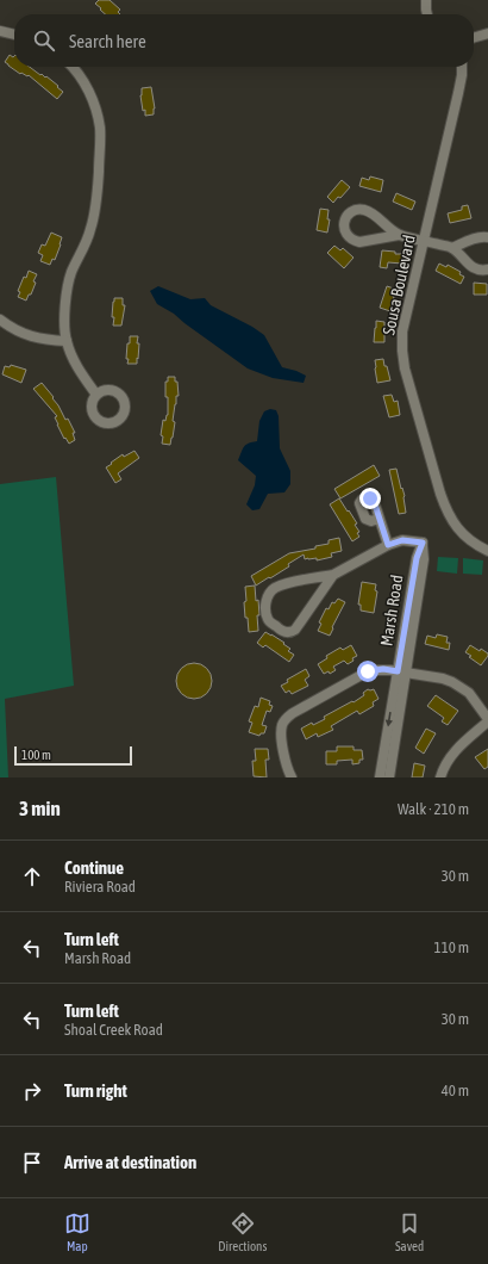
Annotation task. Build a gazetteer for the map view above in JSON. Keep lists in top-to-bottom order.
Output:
{
  "streets": {
    "street": ["Sousa Boulevard", "Marsh Road"]
  },
  "scale_bar": "100 m",
  "page": {
    "search": "Search here",
    "scale": "100 m",
    "heading": ["3 min", "Walk · 210 m"],
    "list": [
      ["Continue", "Riviera Road", "30 m"],
      ["Turn left", "Marsh Road", "110 m"],
      ["Turn left", "Shoal Creek Road", "30 m"],
      ["Turn right", "40 m"],
      "Arrive at destination"
    ],
    "nav": ["Map", "Directions", "Saved"]
  }
}
